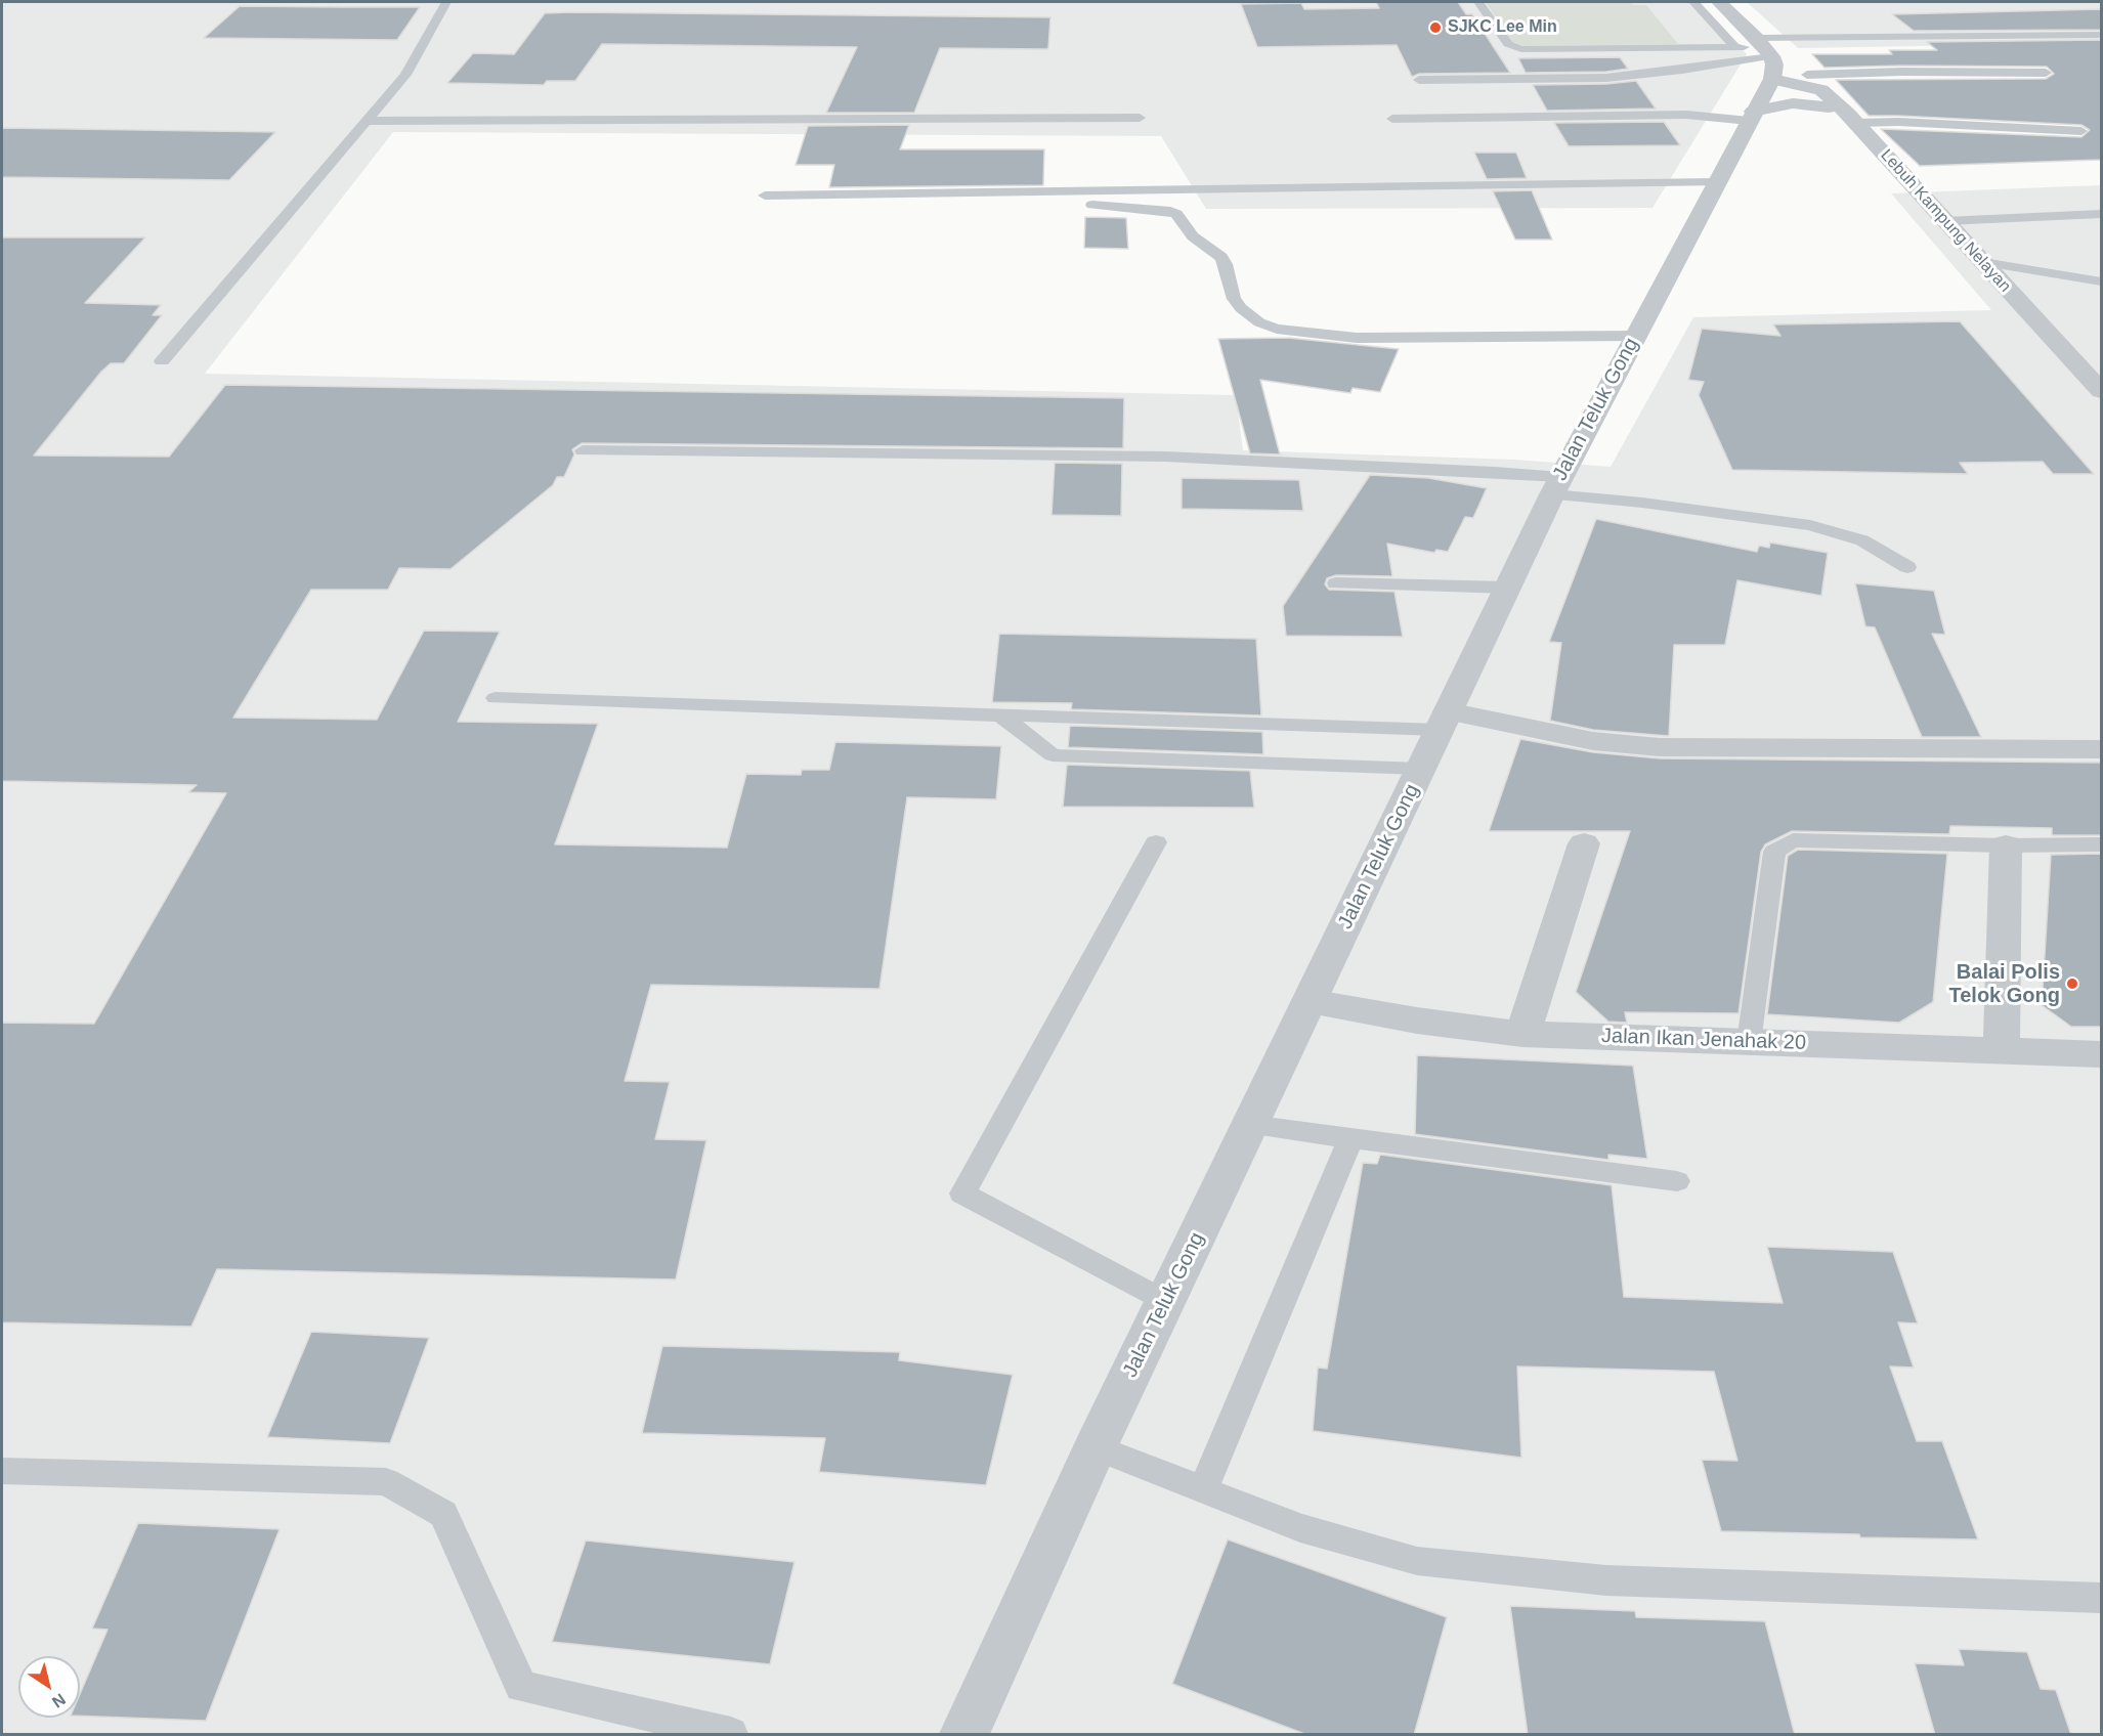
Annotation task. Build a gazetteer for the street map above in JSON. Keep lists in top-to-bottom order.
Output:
{
  "streets": {
    "street": ["Lebuh Kampung Nelayan", "Jalan Teluk Gong", "Jalan Ikan Jenahak 20"]
  },
  "crossings": [
    ["Lebuh Kampung Nelayan", "Jalan Teluk Gong"],
    ["Jalan Teluk Gong", "Jalan Ikan Jenahak 20"]
  ],
  "places": ["SJKC Lee Min", "Balai Polis Telok Gong"],
  "north": "bottom right"
}
